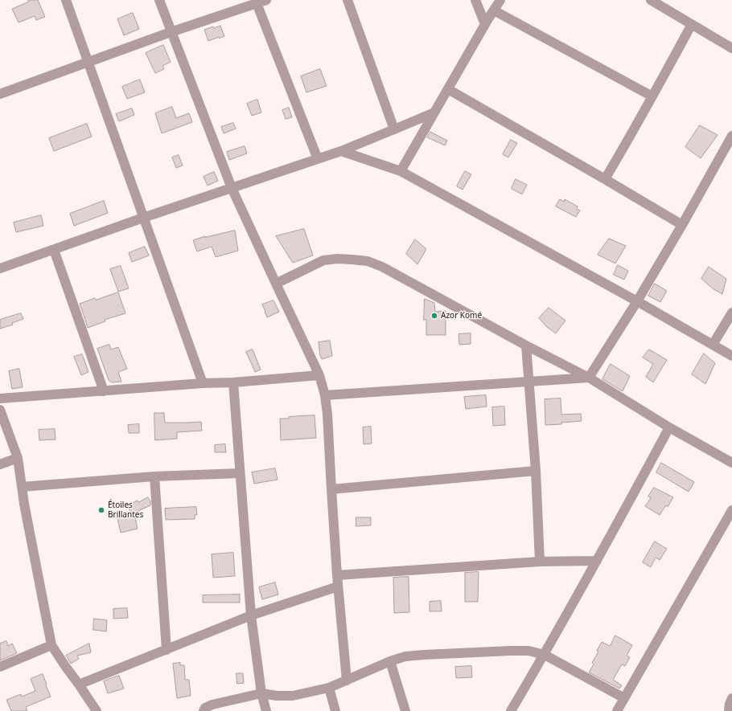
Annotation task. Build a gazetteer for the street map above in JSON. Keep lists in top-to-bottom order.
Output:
{
  "places": ["Azor Komé", "Étoiles Brillantes"]
}
